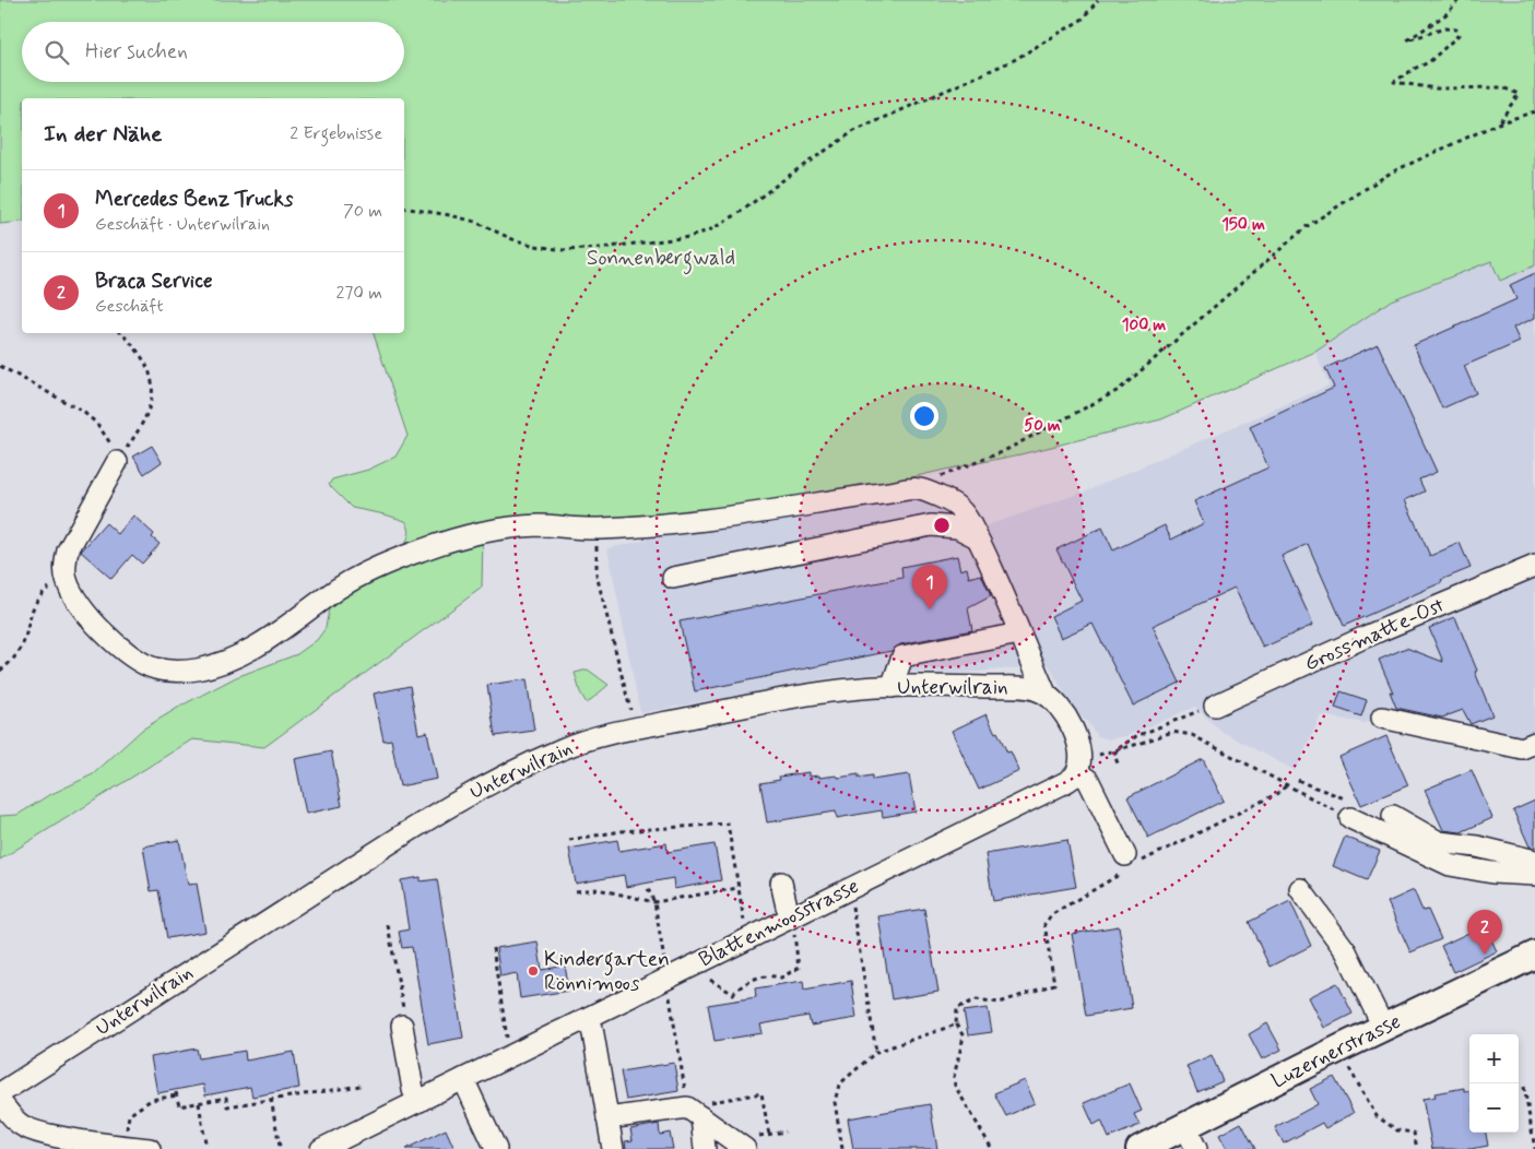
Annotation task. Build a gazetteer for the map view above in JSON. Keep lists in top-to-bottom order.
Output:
{
  "streets": {
    "main road": ["Luzernerstrasse"],
    "street": ["Grossmatte-Ost", "Unterwilrain", "Blattenmoosstrasse"]
  },
  "parks": ["Sonnenbergwald"],
  "places": ["Kindergarten Rönnimoos"],
  "page": {
    "search": "Hier suchen",
    "heading": ["In der Nähe", "2 Ergebnisse"],
    "list": [
      {
        "mark": "1",
        "name": "Mercedes Benz Trucks",
        "note": "Geschäft · Unterwilrain",
        "value": "70 m"
      },
      {
        "mark": "2",
        "name": "Braca Service",
        "note": "Geschäft",
        "value": "270 m"
      }
    ],
    "pins": ["1", "2"],
    "map_buttons": ["+", "−"]
  },
  "rings": ["150 m", "100 m", "50 m"]
}
